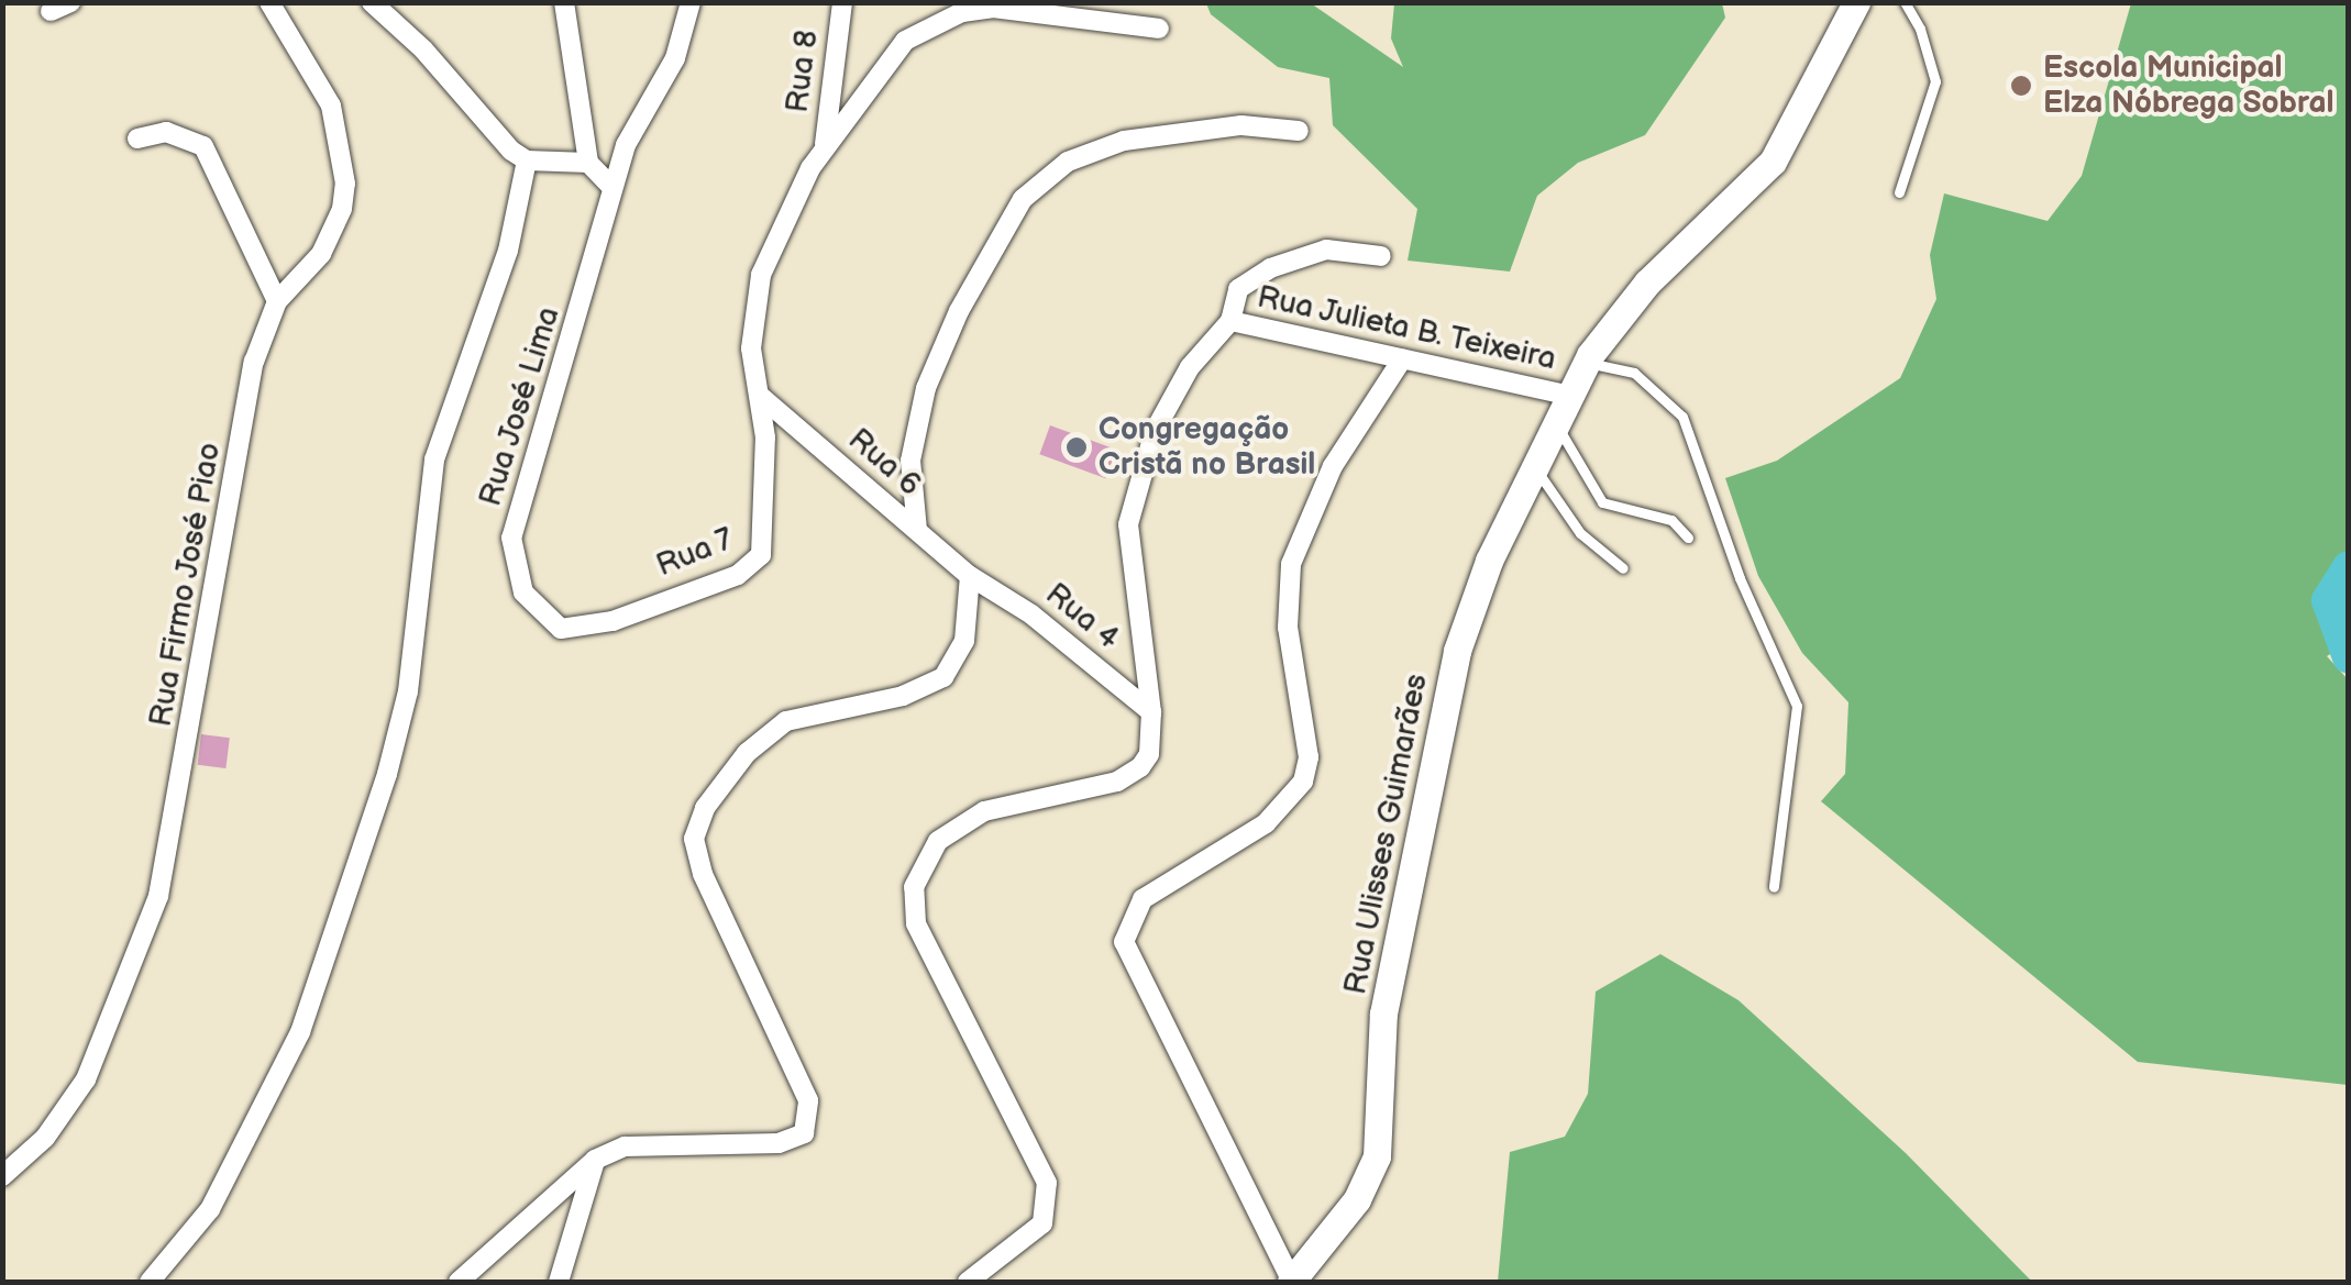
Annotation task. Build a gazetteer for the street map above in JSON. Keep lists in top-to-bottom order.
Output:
{
  "streets": {
    "main road": ["Rua Ulisses Guimarães"],
    "street": [
      "Rua 8",
      "Rua Julieta B. Teixeira",
      "Rua José Lima",
      "Rua 6",
      "Rua 7",
      "Rua Firmo José Piao",
      "Rua 4"
    ]
  },
  "crossings": [
    ["Rua Julieta B. Teixeira", "Rua Ulisses Guimarães"],
    ["Rua José Lima", "Rua 7"],
    ["Rua 6", "Rua 7"],
    ["Rua 6", "Rua 4"]
  ],
  "places": ["Escola Municipal Elza Nóbrega Sobral", "Congregação Cristã no Brasil"]
}
